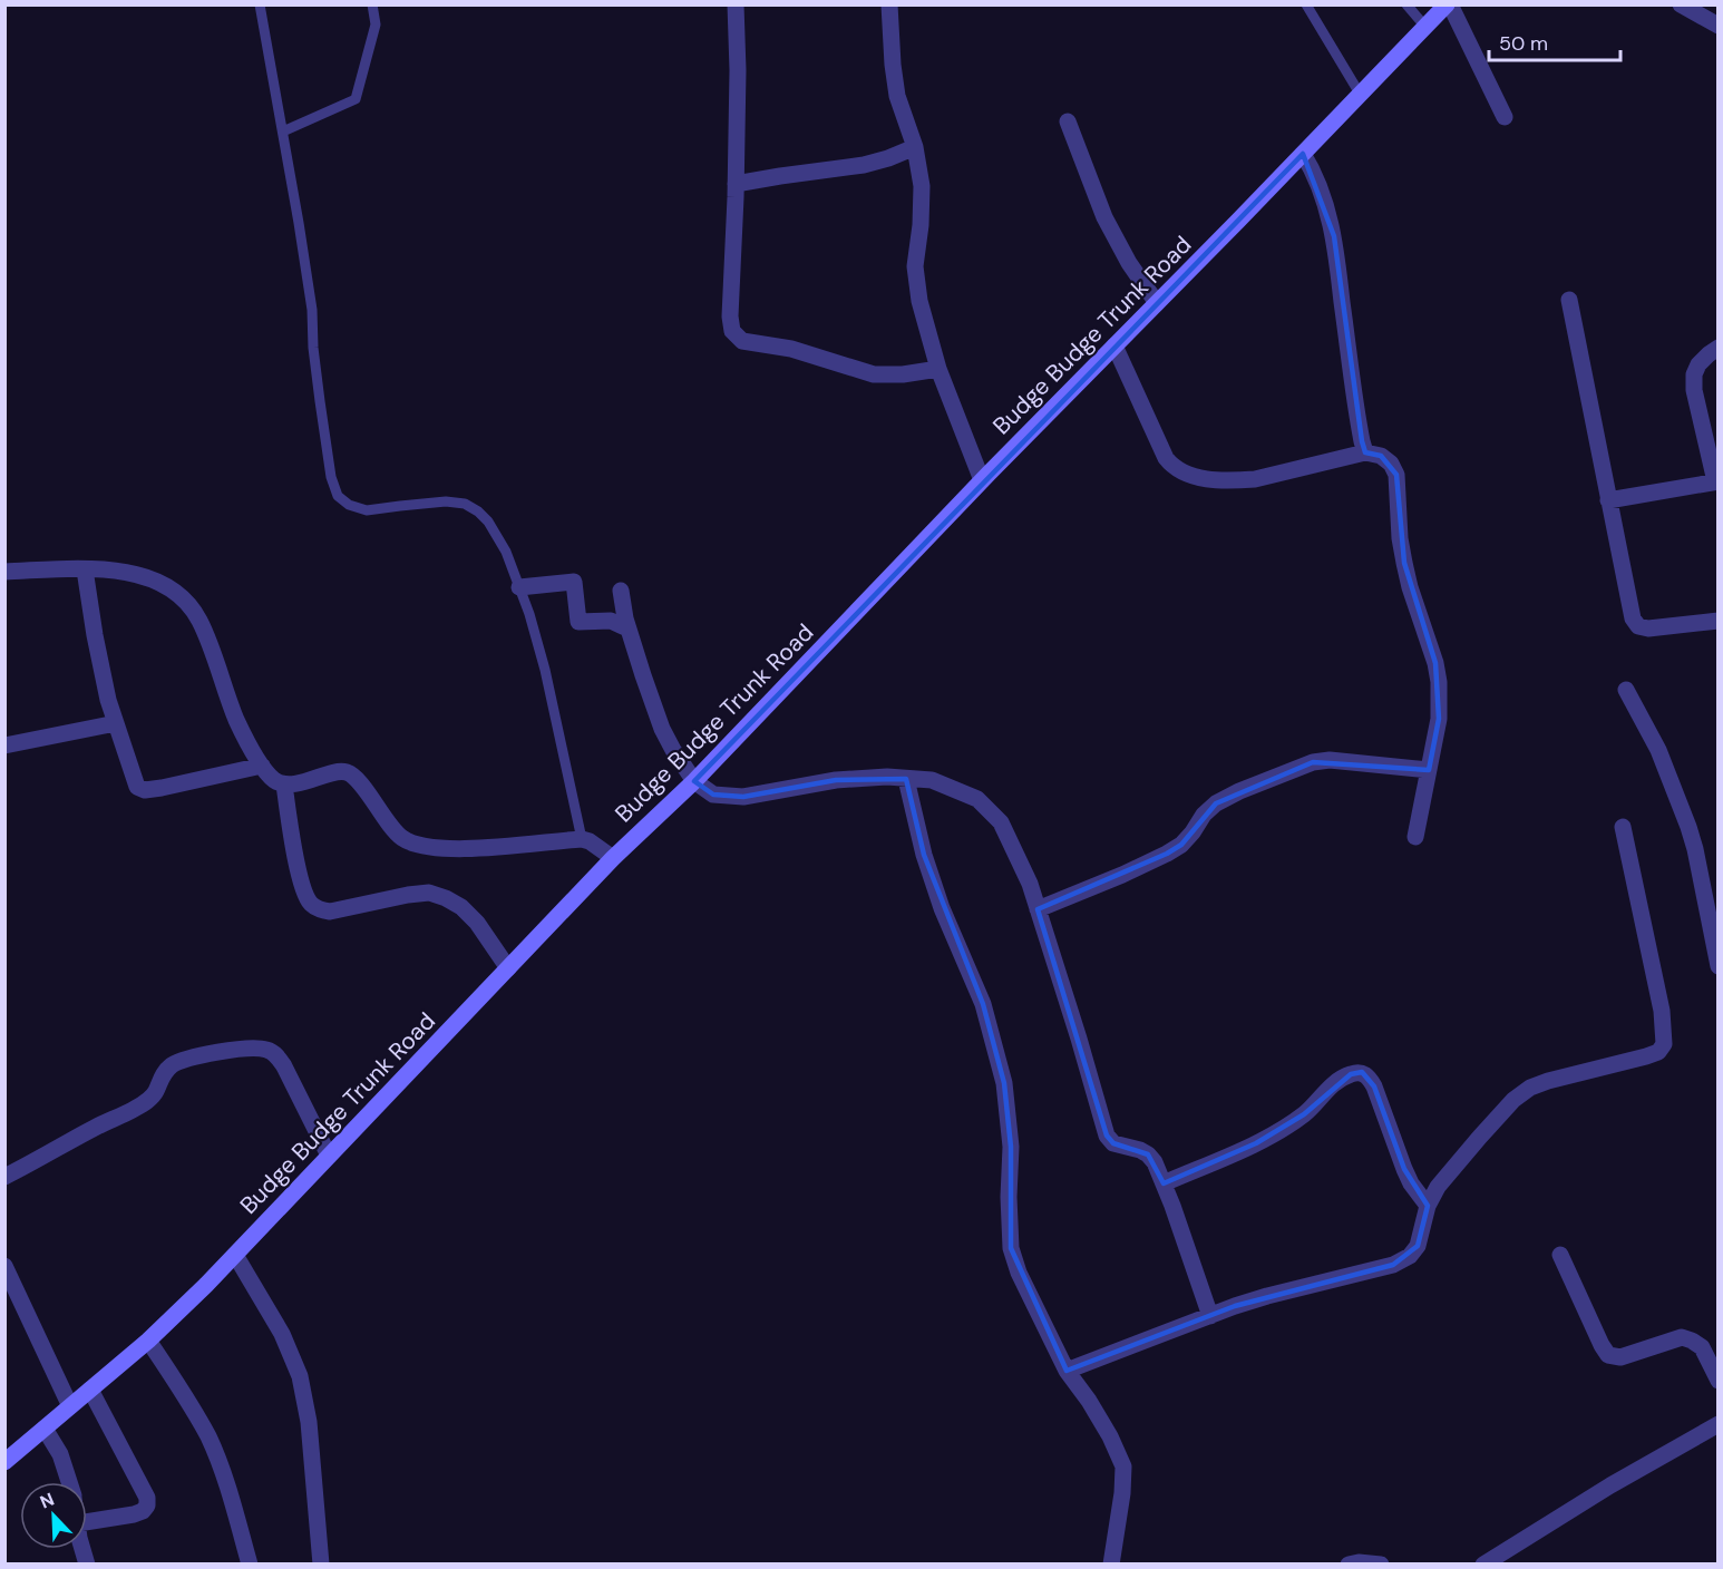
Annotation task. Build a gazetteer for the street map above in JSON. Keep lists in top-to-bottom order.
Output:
{
  "streets": {
    "main road": ["Budge Budge Trunk Road"]
  },
  "scale_bar": "50 m",
  "north": "top left"
}
